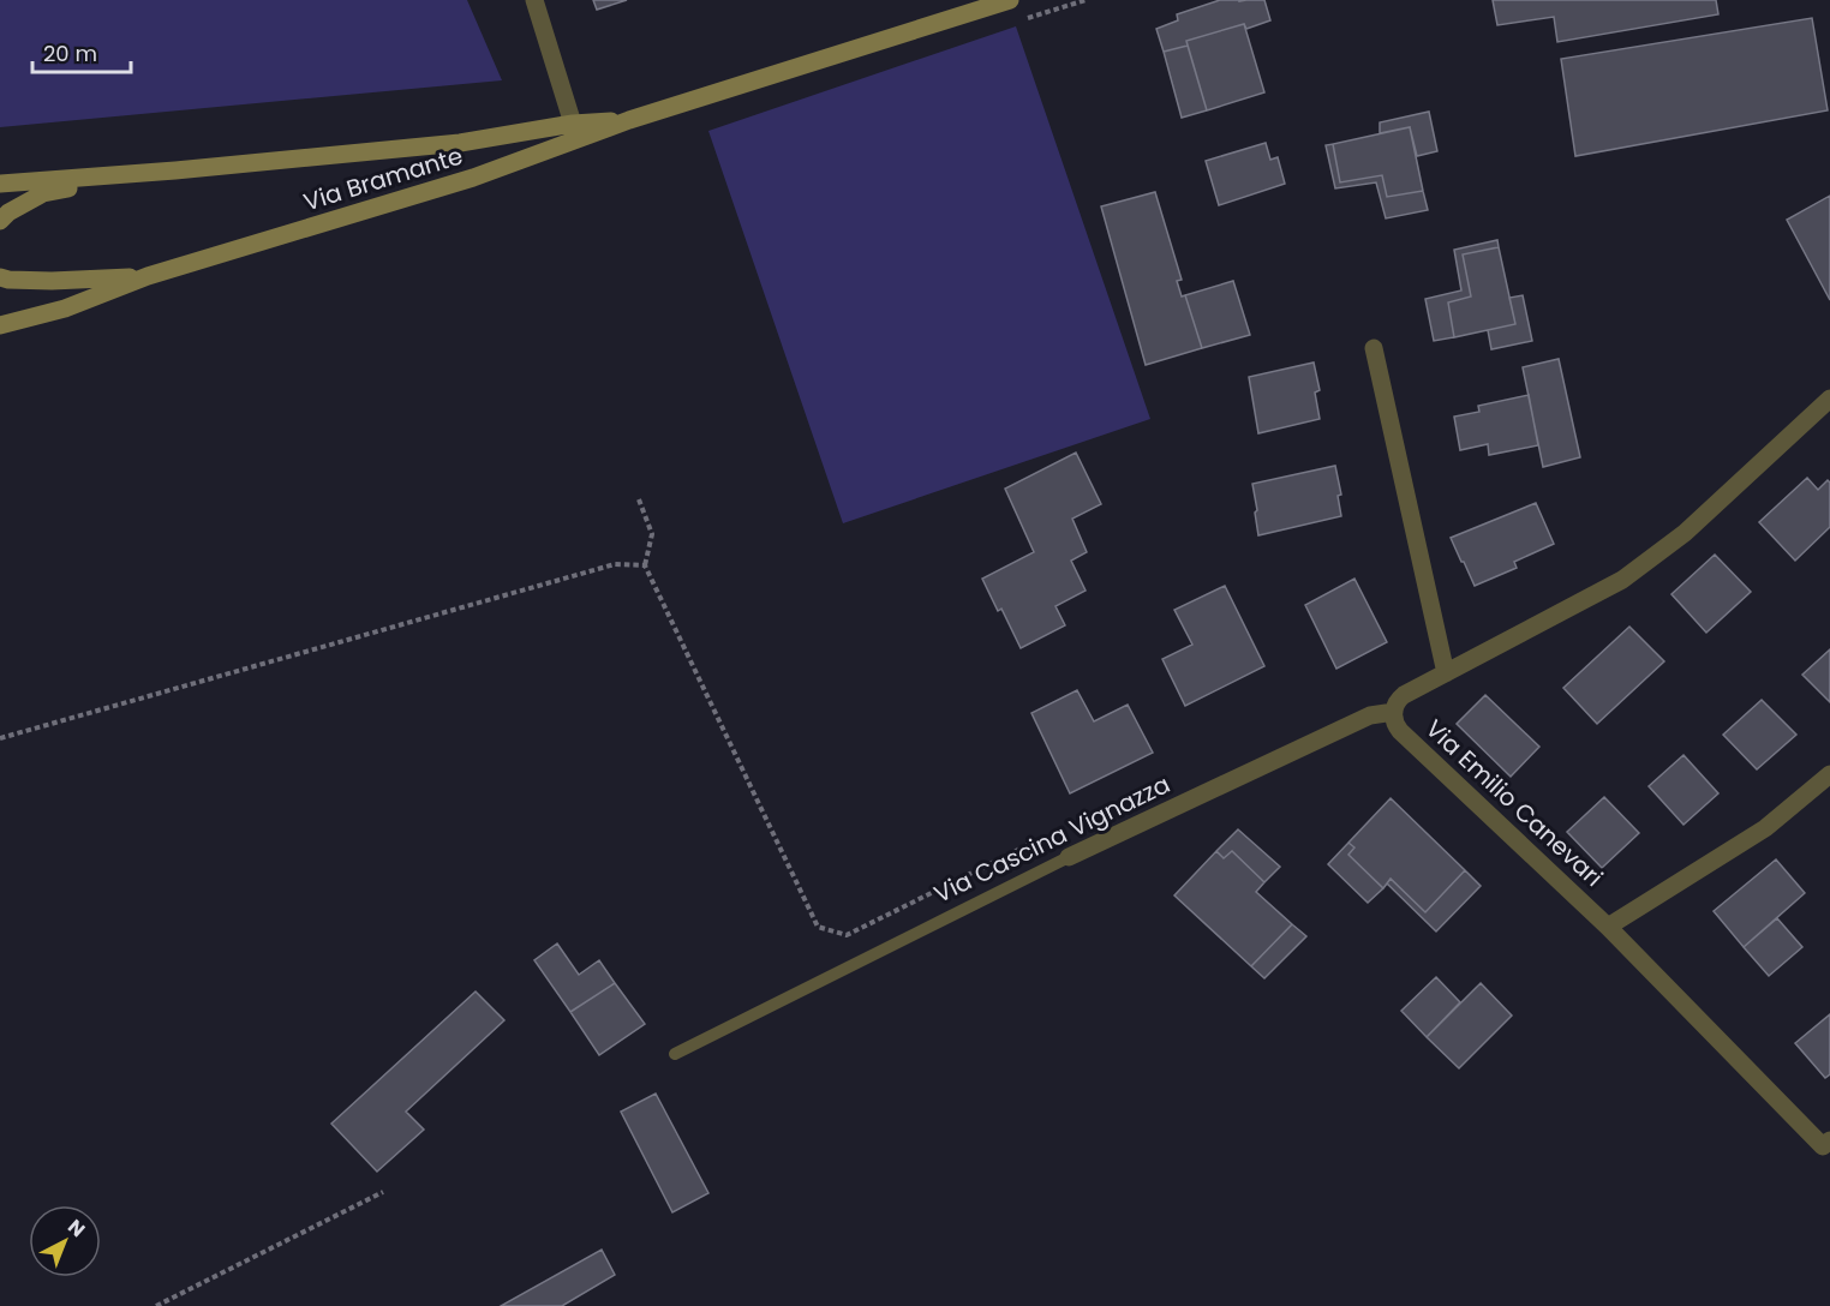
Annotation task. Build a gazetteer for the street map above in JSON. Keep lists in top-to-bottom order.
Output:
{
  "streets": {
    "main road": ["Via Bramante"],
    "street": ["Via Emilio Canevari", "Via Cascina Vignazza"]
  },
  "crossings": [
    ["Via Emilio Canevari", "Via Cascina Vignazza"]
  ],
  "scale_bar": "20 m",
  "north": "top right"
}
